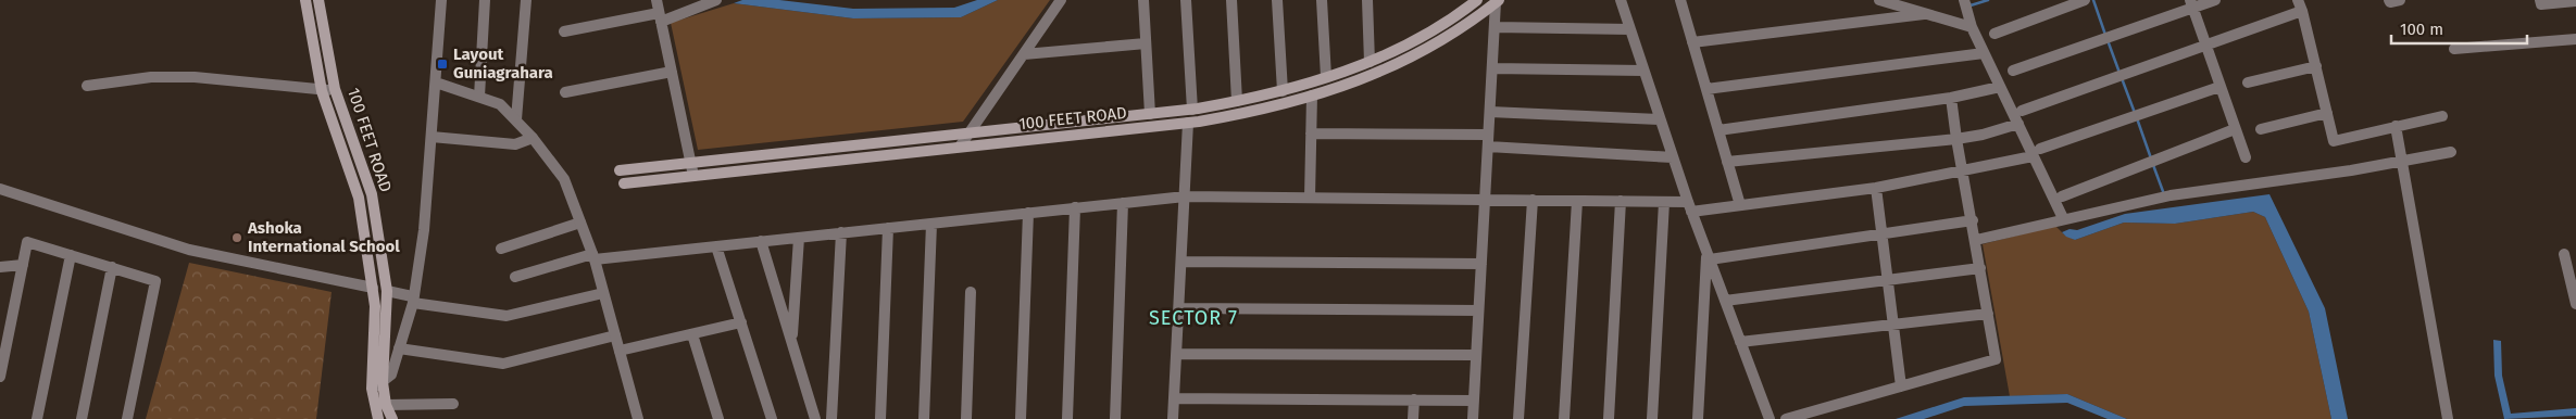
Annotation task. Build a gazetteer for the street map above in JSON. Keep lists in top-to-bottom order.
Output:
{
  "streets": {
    "main road": ["100 FEET ROAD"]
  },
  "districts": ["SECTOR 7"],
  "places": {
    "transit": ["Layout Guniagrahara"],
    "other": ["Ashoka International School"]
  },
  "scale_bar": "100 m"
}
